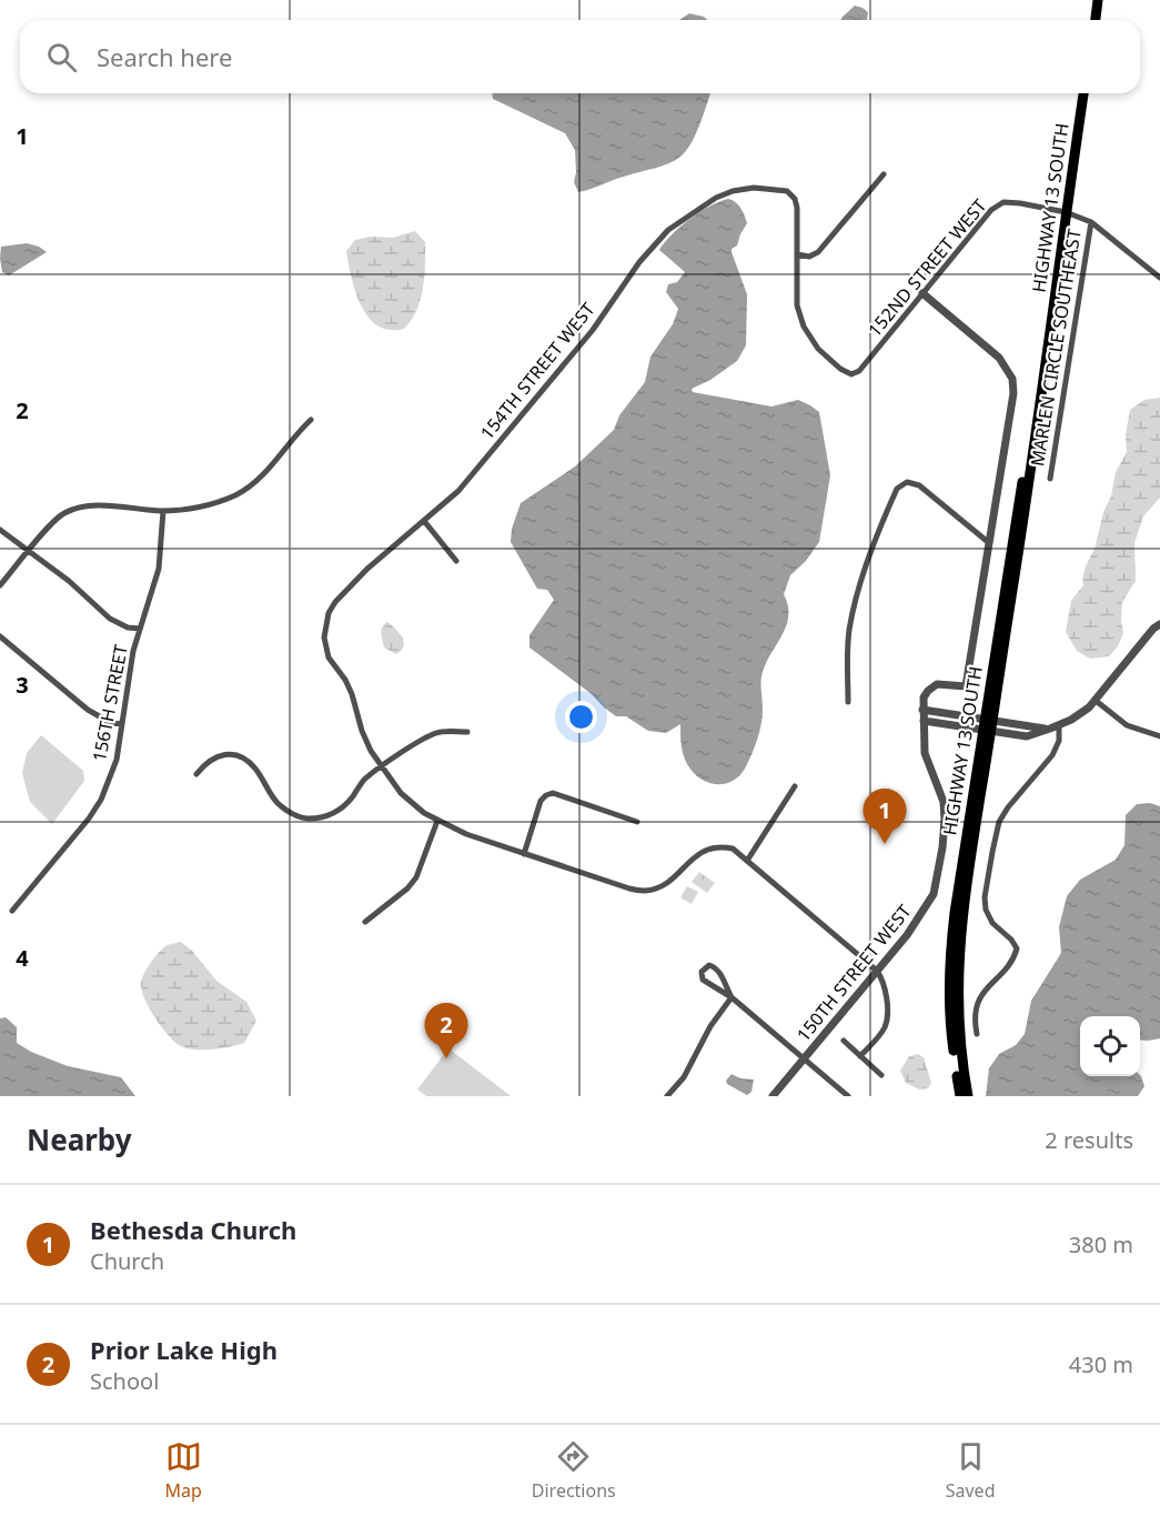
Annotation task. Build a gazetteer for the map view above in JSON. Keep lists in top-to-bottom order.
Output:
{
  "streets": {
    "main road": ["HIGHWAY 13 SOUTH"],
    "street": [
      "152ND STREET WEST",
      "MARLEN CIRCLE SOUTHEAST",
      "154TH STREET WEST",
      "156TH STREET",
      "150TH STREET WEST"
    ]
  },
  "crossings": [
    ["HIGHWAY 13 SOUTH", "152ND STREET WEST"],
    ["152ND STREET WEST", "154TH STREET WEST"]
  ],
  "page": {
    "search": "Search here",
    "pins": ["1", "2"],
    "heading": ["Nearby", "2 results"],
    "list": [
      {
        "mark": "1",
        "name": "Bethesda Church",
        "note": "Church",
        "value": "380 m"
      },
      {
        "mark": "2",
        "name": "Prior Lake High",
        "note": "School",
        "value": "430 m"
      }
    ],
    "nav": ["Map", "Directions", "Saved"]
  },
  "grid": {
    "rows": [
      "1",
      "2",
      "3",
      "4"
    ]
  }
}
